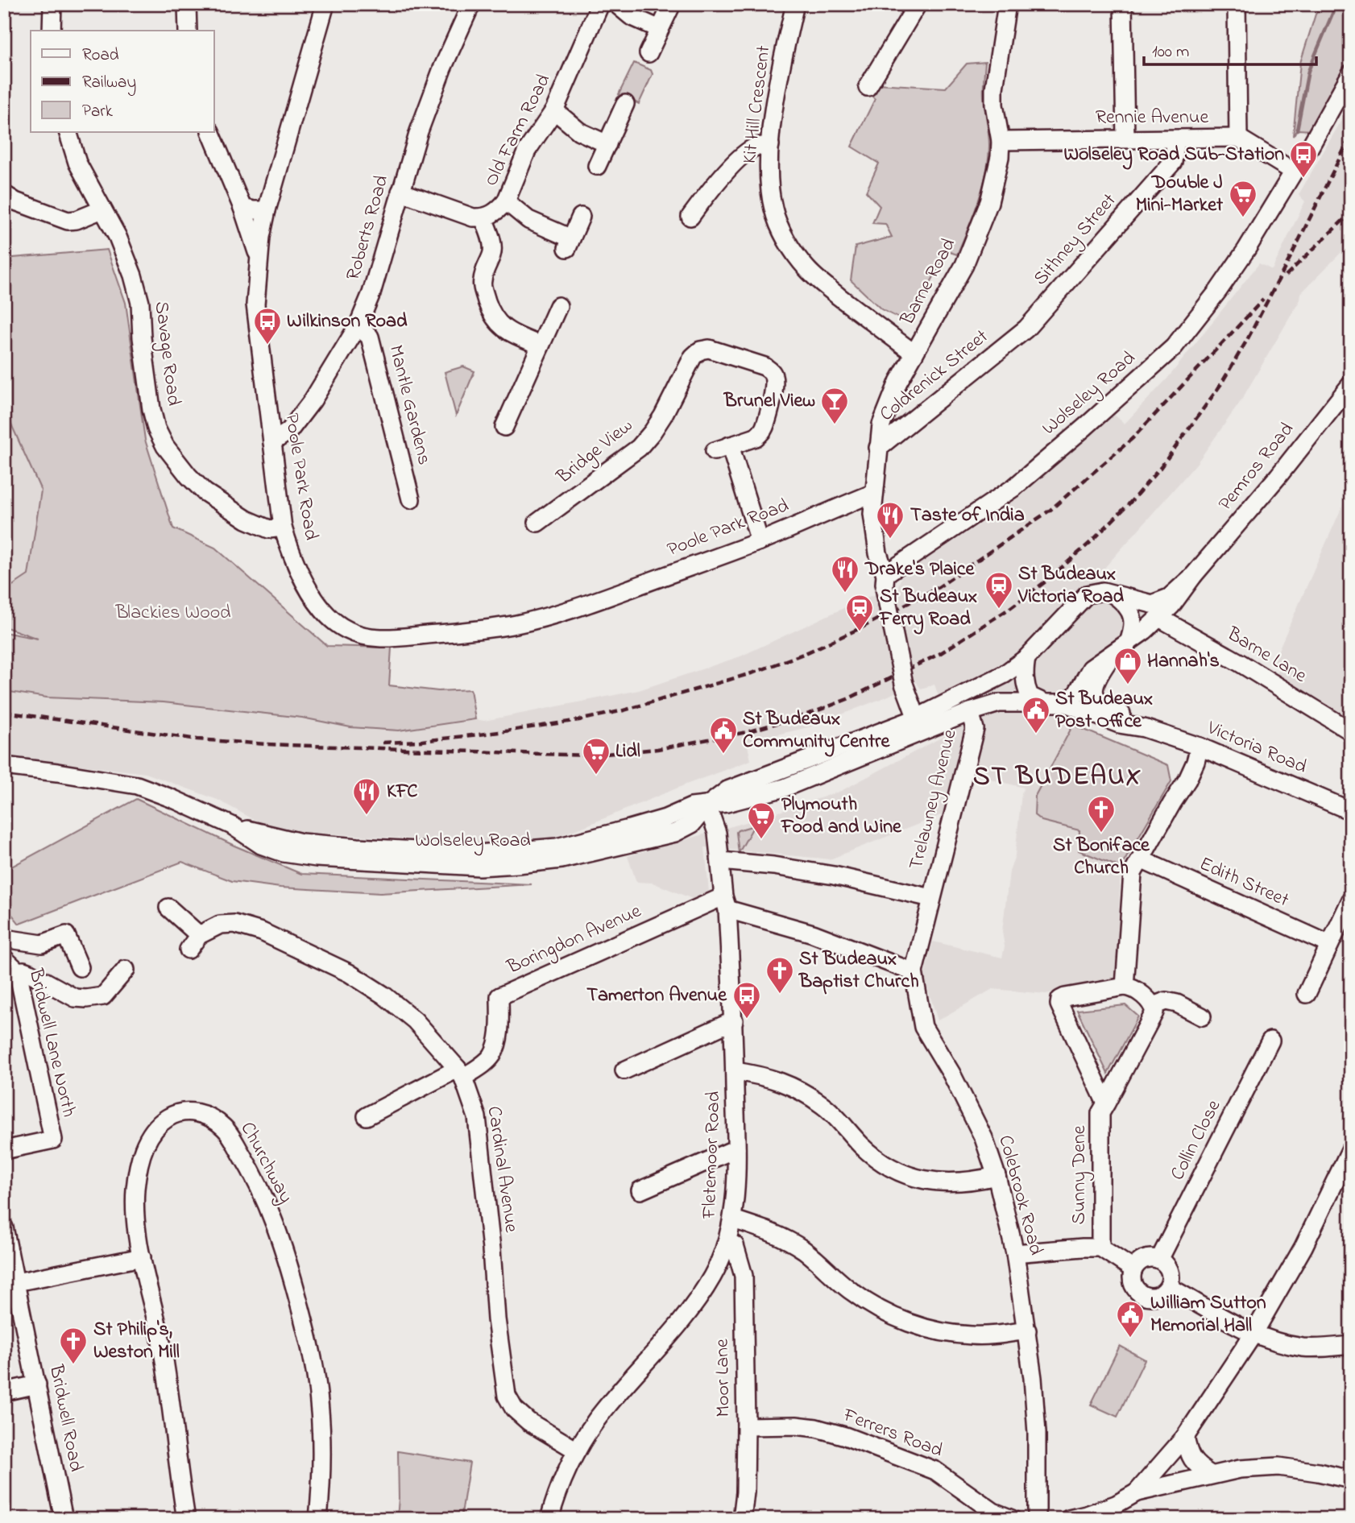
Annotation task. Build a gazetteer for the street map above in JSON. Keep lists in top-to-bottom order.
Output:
{
  "streets": {
    "street": [
      "Kit Hill Crescent",
      "Rennie Avenue",
      "Old Farm Road",
      "Roberts Road",
      "Sithney Street",
      "Barne Road",
      "Savage Road",
      "Coldrenick Street",
      "Wolseley Road",
      "Mantle Gardens",
      "Bridge View",
      "Pemros Road",
      "Poole Park Road",
      "Barne Lane",
      "Victoria Road",
      "Trelawney Avenue",
      "Edith Street",
      "Boringdon Avenue",
      "Bridwell Lane North",
      "Collin Close",
      "Fletemoor Road",
      "Churchway",
      "Cardinal Avenue",
      "Sunny Dene",
      "Colebrook Road",
      "Moor Lane",
      "Bridwell Road",
      "Ferrers Road"
    ]
  },
  "crossings": [
    ["Kit Hill Crescent", "Barne Road"],
    ["Rennie Avenue", "Sithney Street"],
    ["Rennie Avenue", "Barne Road"],
    ["Roberts Road", "Mantle Gardens"],
    ["Roberts Road", "Poole Park Road"],
    ["Sithney Street", "Coldrenick Street"],
    ["Barne Road", "Coldrenick Street"],
    ["Barne Road", "Wolseley Road"],
    ["Barne Road", "Poole Park Road"],
    ["Savage Road", "Poole Park Road"],
    ["Wolseley Road", "Pemros Road"],
    ["Wolseley Road", "Victoria Road"],
    ["Wolseley Road", "Trelawney Avenue"],
    ["Wolseley Road", "Fletemoor Road"],
    ["Bridge View", "Poole Park Road"],
    ["Pemros Road", "Barne Lane"],
    ["Pemros Road", "Victoria Road"],
    ["Trelawney Avenue", "Colebrook Road"],
    ["Boringdon Avenue", "Fletemoor Road"],
    ["Boringdon Avenue", "Cardinal Avenue"],
    ["Fletemoor Road", "Cardinal Avenue"],
    ["Fletemoor Road", "Moor Lane"],
    ["Moor Lane", "Ferrers Road"]
  ],
  "districts": ["ST BUDEAUX"],
  "parks": ["Blackies Wood"],
  "places": {
    "bus stop": ["Wolseley Road Sub-Station", "Wilkinson Road", "Tamerton Avenue"],
    "supermarket": ["Double J Mini-Market", "Lidl", "Plymouth Food and Wine"],
    "bar": ["Brunel View"],
    "restaurant": ["Taste of India", "Drake's Plaice", "KFC"],
    "station": ["St Budeaux Victoria Road", "St Budeaux Ferry Road"],
    "shop": ["Hannah's"],
    "public building": ["St Budeaux Post Office", "St Budeaux Community Centre", "William Sutton Memorial Hall"],
    "church": ["St Boniface Church", "St Budeaux Baptist Church", "St Philip's, Weston Mill"]
  },
  "legend": ["Road", "Railway", "Park"],
  "scale_bar": "100 m"
}
